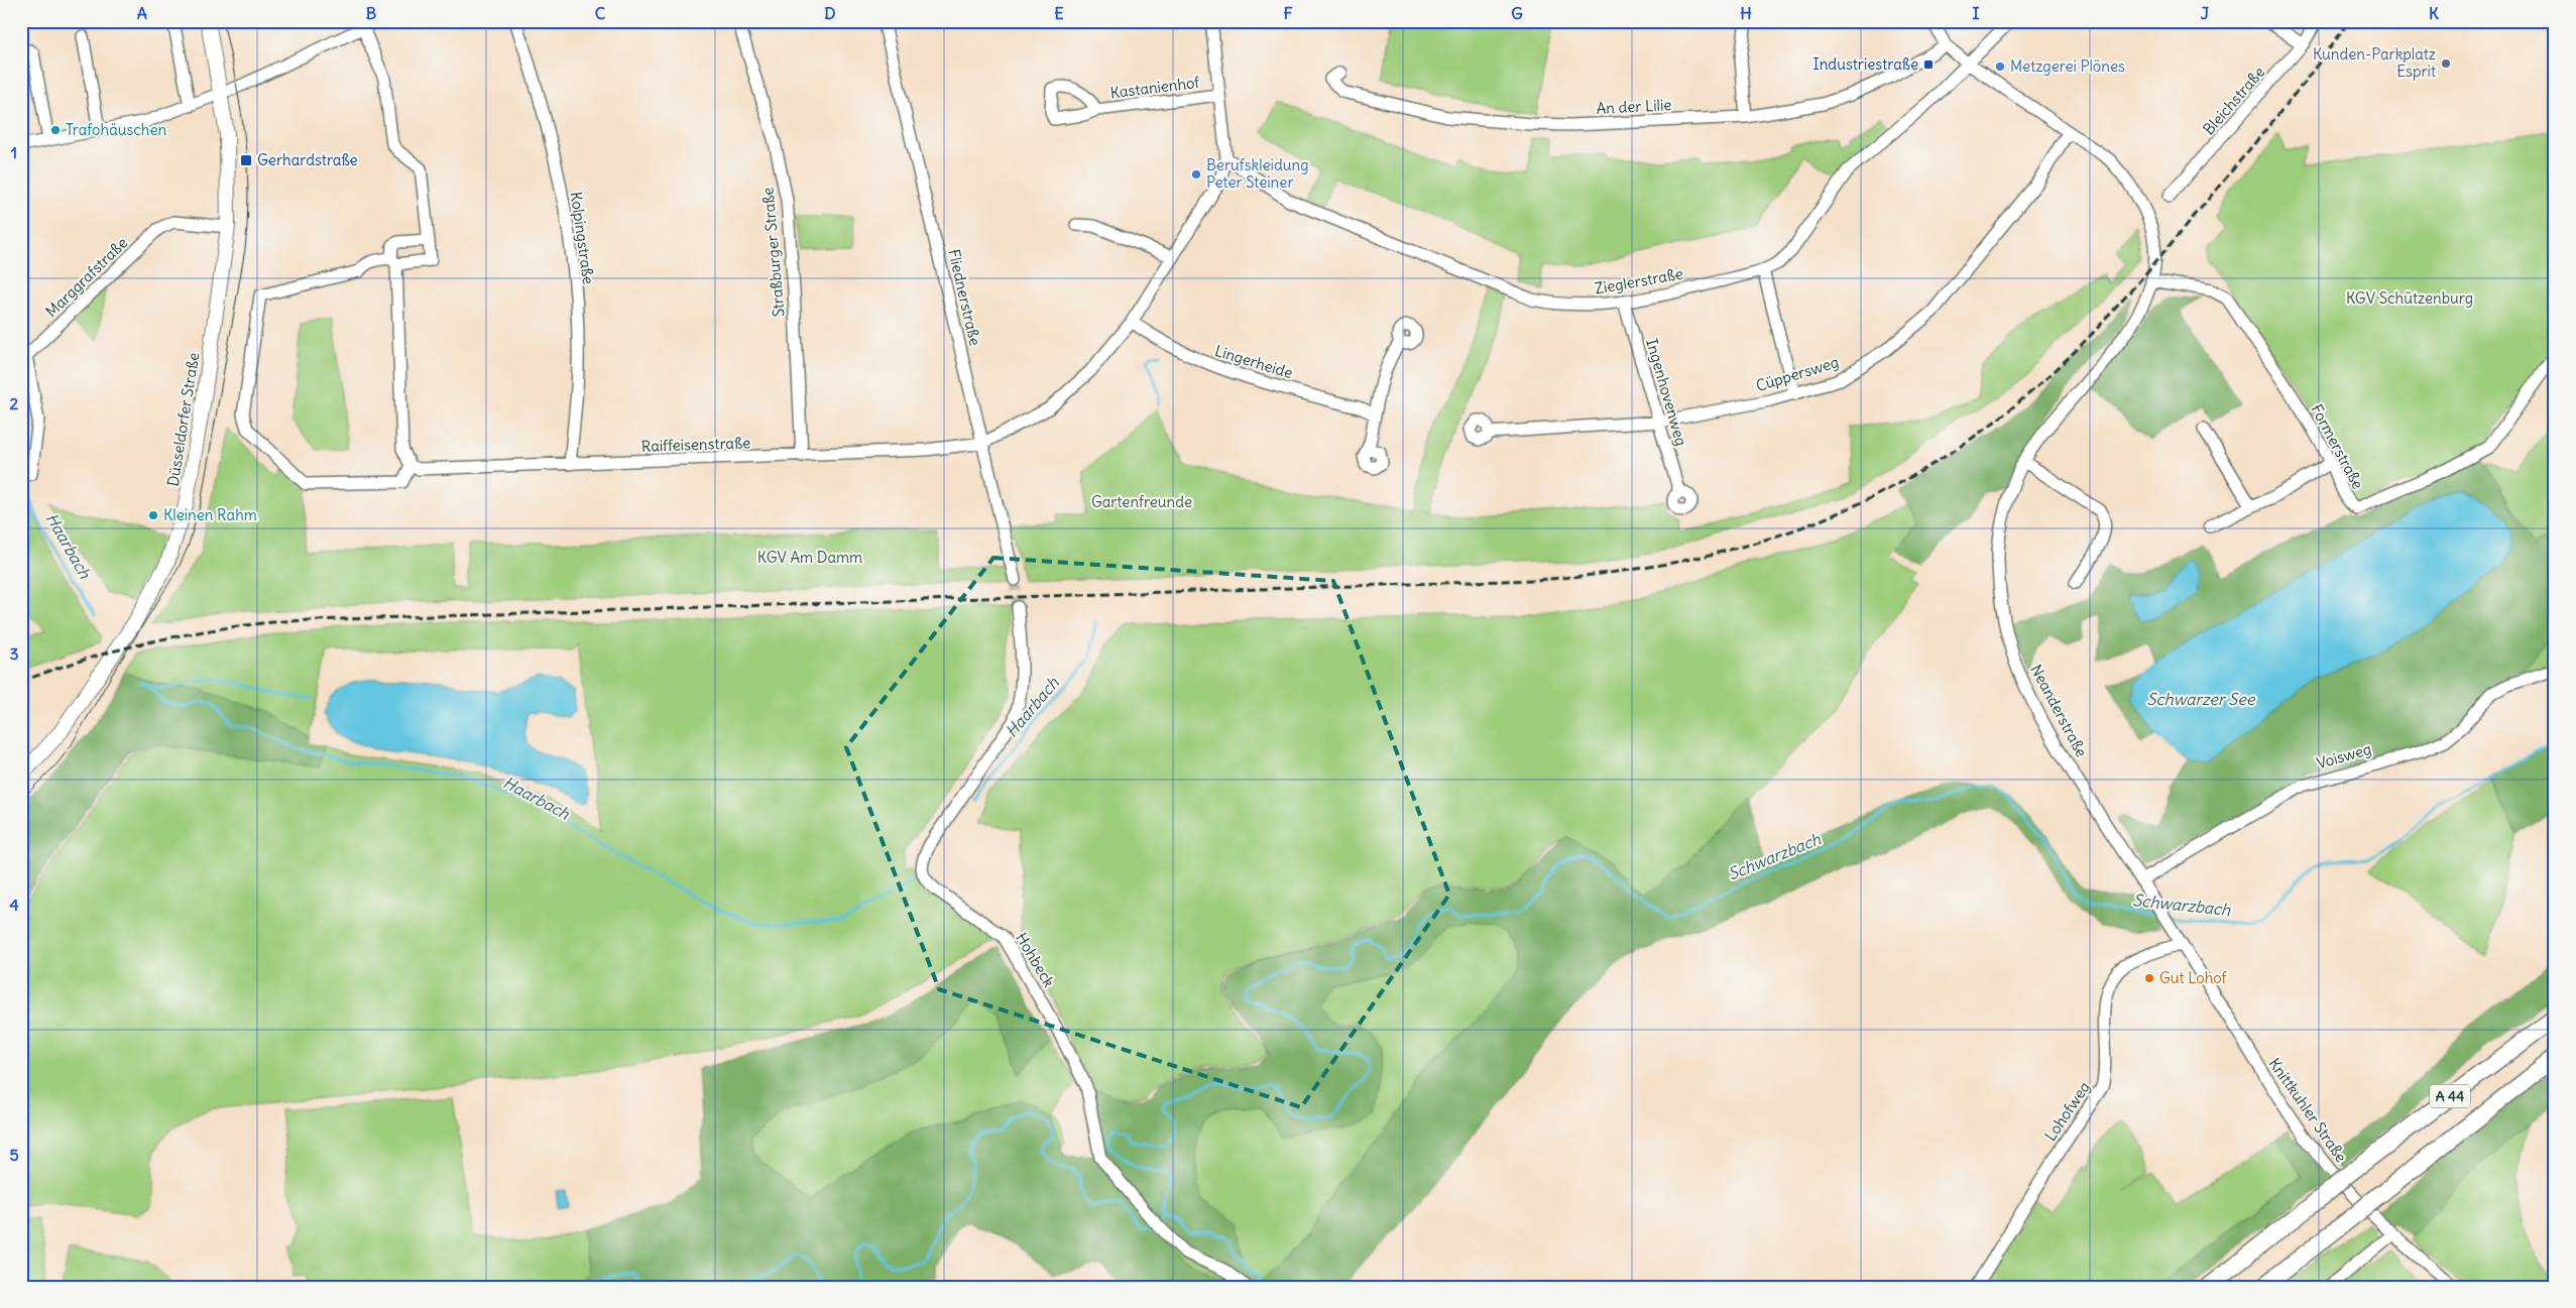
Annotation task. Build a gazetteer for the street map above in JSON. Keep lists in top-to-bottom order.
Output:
{
  "streets": {
    "highway": ["A 44"],
    "main road": ["Düsseldorfer Straße"],
    "street": [
      "Kastanienhof",
      "Bleichstraße",
      "An der Lilie",
      "Kolpingstraße",
      "Straßburger Straße",
      "Marggrafstraße",
      "Zieglerstraße",
      "Fliednerstraße",
      "Lingerheide",
      "Cüppersweg",
      "Ingenhovenweg",
      "Raiffeisenstraße",
      "Formerstraße",
      "Neanderstraße",
      "Voisweg",
      "Hohbeck",
      "Knittkuhler Straße",
      "Lohofweg"
    ]
  },
  "crossings": [
    ["Kolpingstraße", "Raiffeisenstraße"],
    ["Straßburger Straße", "Raiffeisenstraße"],
    ["Marggrafstraße", "Düsseldorfer Straße"],
    ["Zieglerstraße", "Ingenhovenweg"],
    ["Fliednerstraße", "Raiffeisenstraße"],
    ["Cüppersweg", "Ingenhovenweg"],
    ["Formerstraße", "Neanderstraße"],
    ["Neanderstraße", "Voisweg"],
    ["Neanderstraße", "Knittkuhler Straße"],
    ["Knittkuhler Straße", "Lohofweg"]
  ],
  "water": ["Haarbach", "Schwarzer See", "Schwarzbach"],
  "parks": ["KGV Schützenburg", "Gartenfreunde", "KGV Am Damm"],
  "places": {
    "other": [
      "Kunden-Parkplatz Esprit",
      "Metzgerei Plönes",
      "Trafohäuschen",
      "Berufskleidung Peter Steiner",
      "Kleinen Rahm",
      "Gut Lohof"
    ],
    "transit": ["Industriestraße", "Gerhardstraße"]
  },
  "grid": {
    "columns": [
      "A",
      "B",
      "C",
      "D",
      "E",
      "F",
      "G",
      "H",
      "I",
      "J",
      "K"
    ],
    "rows": [
      "1",
      "2",
      "3",
      "4",
      "5"
    ]
  }
}
